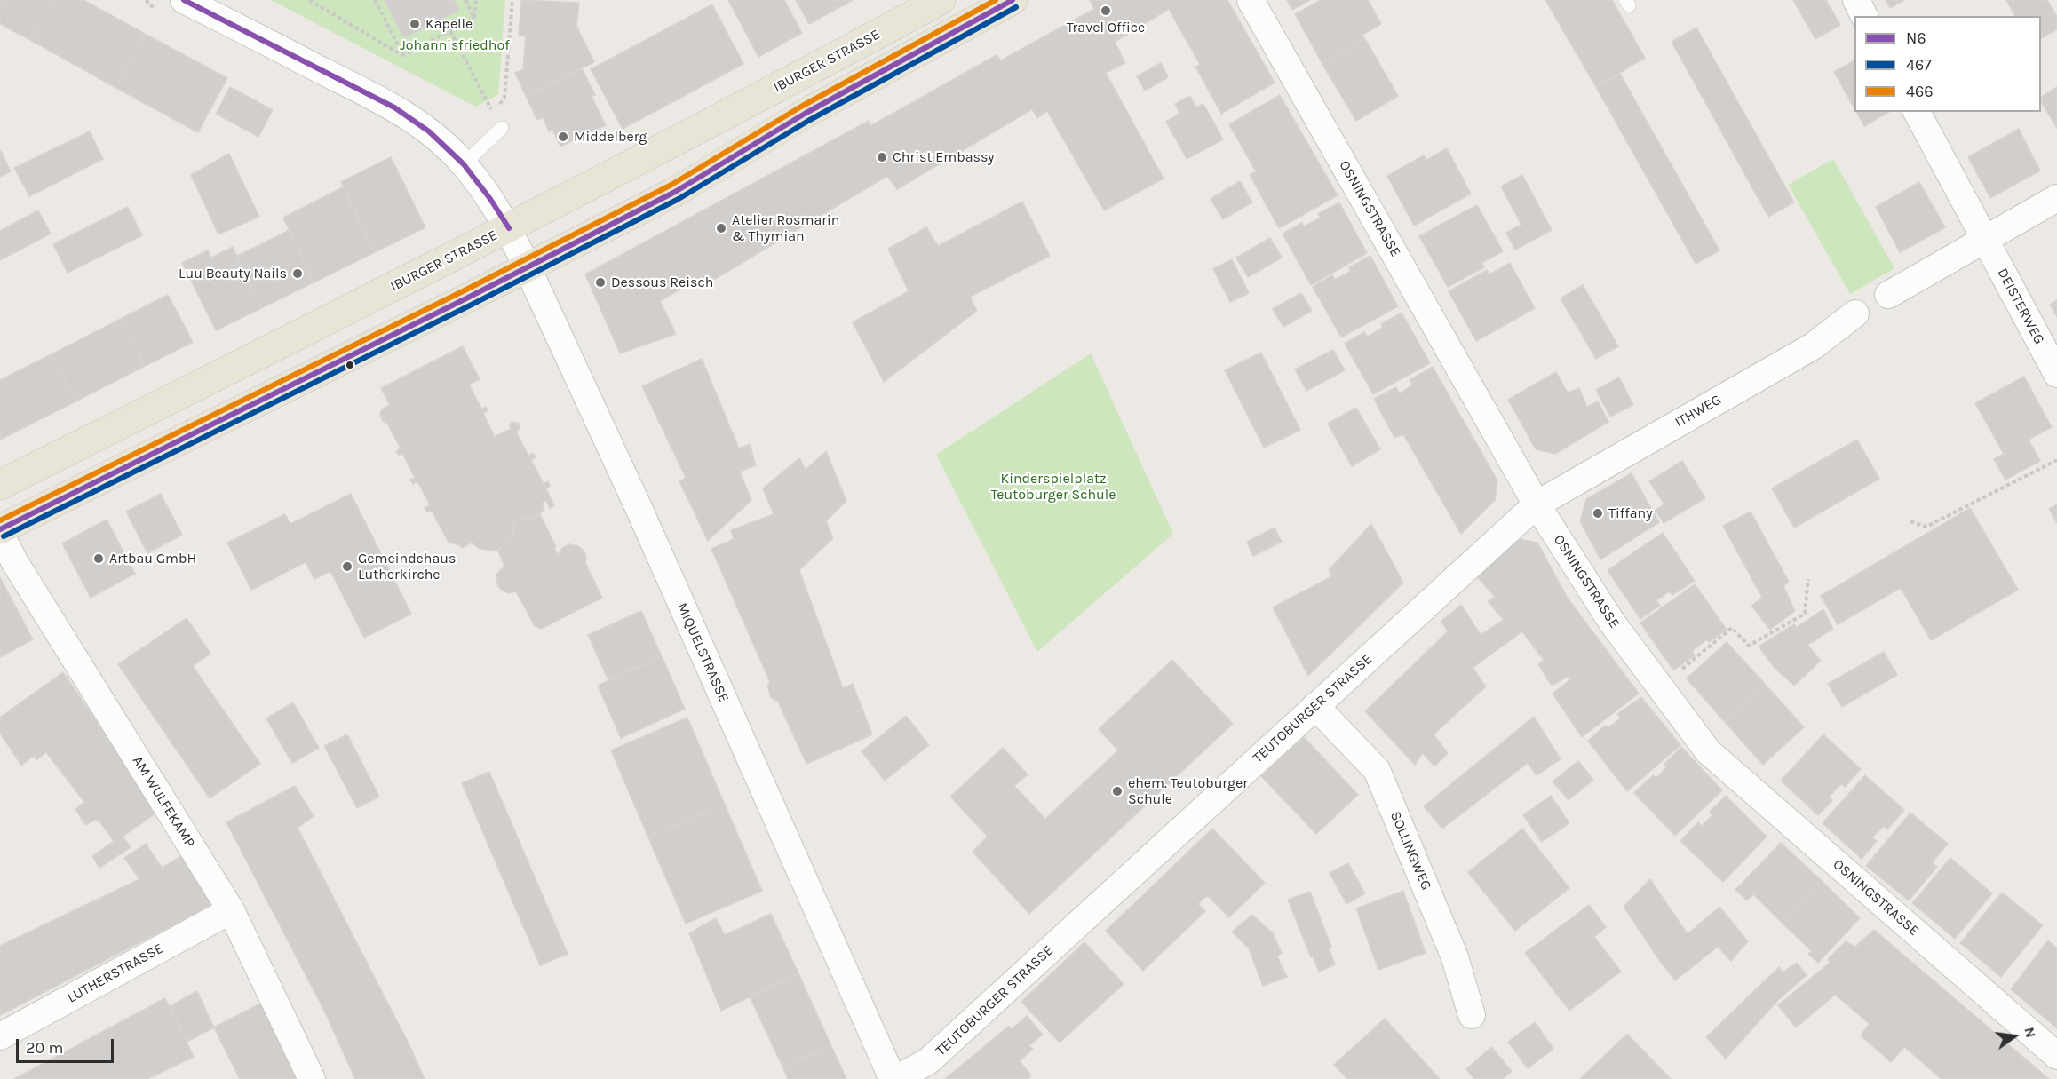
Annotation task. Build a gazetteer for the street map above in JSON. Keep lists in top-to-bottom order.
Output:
{
  "streets": {
    "main road": ["IBURGER STRASSE"],
    "street": [
      "OSNINGSTRASSE",
      "DEISTERWEG",
      "ITHWEG",
      "MIQUELSTRASSE",
      "TEUTOBURGER STRASSE",
      "AM WULFEKAMP",
      "SOLLINGWEG",
      "LUTHERSTRASSE"
    ]
  },
  "crossings": [
    ["IBURGER STRASSE", "MIQUELSTRASSE"],
    ["OSNINGSTRASSE", "ITHWEG"],
    ["OSNINGSTRASSE", "TEUTOBURGER STRASSE"],
    ["ITHWEG", "TEUTOBURGER STRASSE"],
    ["MIQUELSTRASSE", "TEUTOBURGER STRASSE"],
    ["TEUTOBURGER STRASSE", "SOLLINGWEG"],
    ["AM WULFEKAMP", "LUTHERSTRASSE"]
  ],
  "parks": ["Johannisfriedhof", "Kinderspielplatz Teutoburger Schule"],
  "places": [
    "Travel Office",
    "Kapelle",
    "Middelberg",
    "Christ Embassy",
    "Atelier Rosmarin & Thymian",
    "Luu Beauty Nails",
    "Dessous Reisch",
    "Tiffany",
    "Artbau GmbH",
    "Gemeindehaus Lutherkirche",
    "ehem. Teutoburger Schule"
  ],
  "lines": ["transit line N6", "transit line 466", "transit line 467"],
  "legend": ["N6", "467", "466"],
  "scale_bar": "20 m",
  "north": "right"
}
